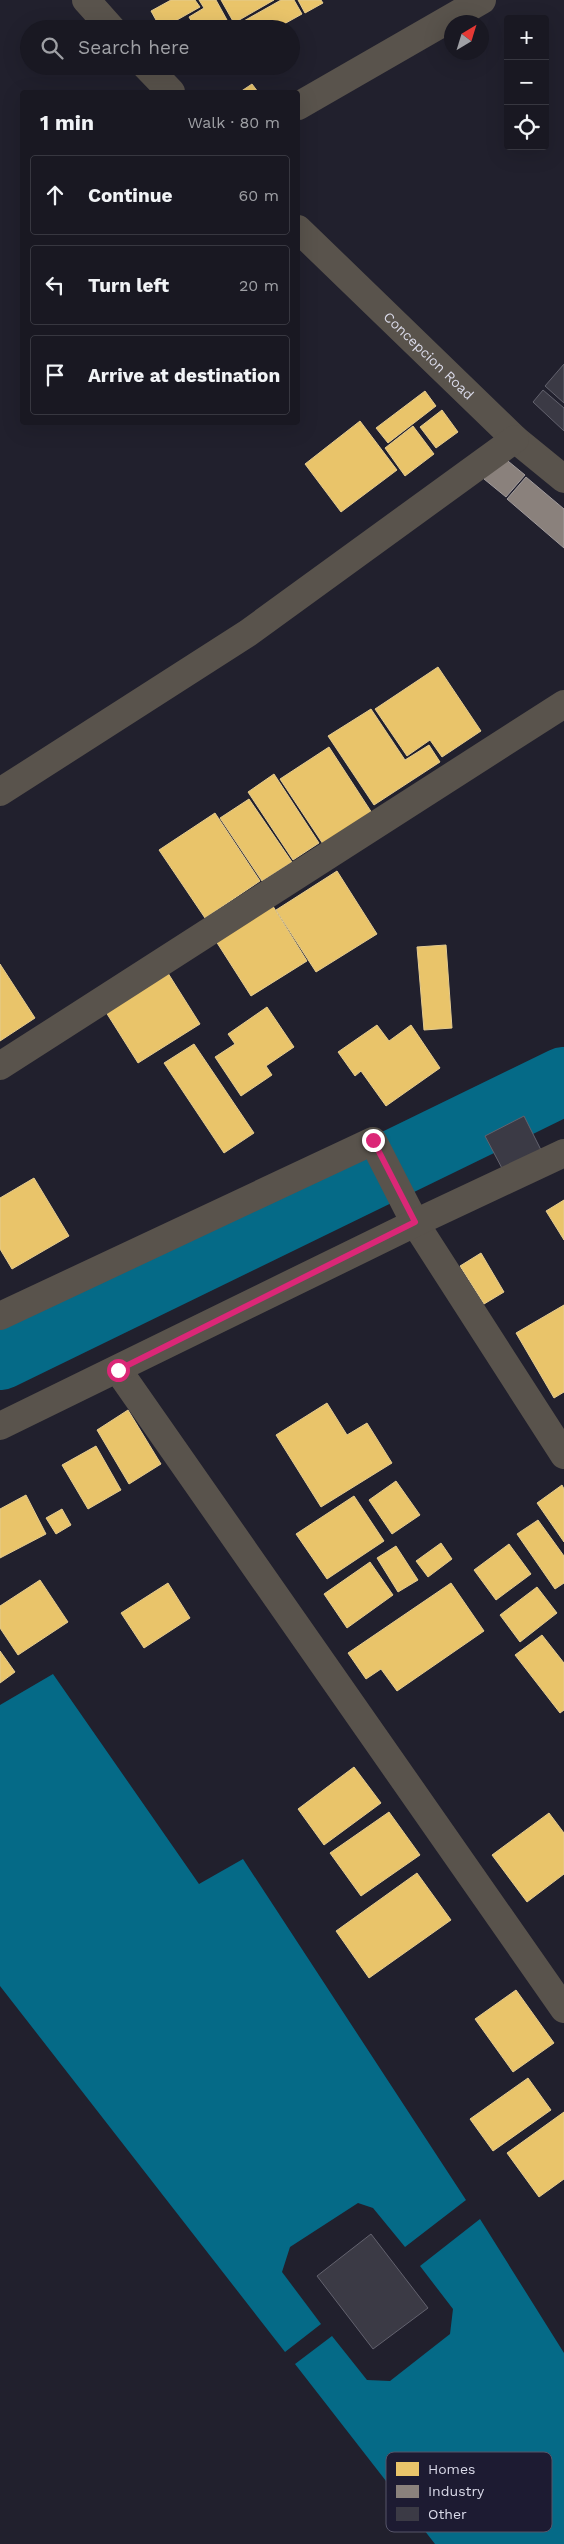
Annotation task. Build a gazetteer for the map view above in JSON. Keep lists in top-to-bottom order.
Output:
{
  "streets": {
    "street": ["Concepcion Road"]
  },
  "legend": ["Homes", "Industry", "Other"],
  "north": "top right",
  "page": {
    "map_buttons": ["+", "−"],
    "search": "Search here",
    "heading": ["1 min", "Walk · 80 m"],
    "list": [
      ["Continue", "60 m"],
      ["Turn left", "20 m"],
      "Arrive at destination"
    ]
  }
}
